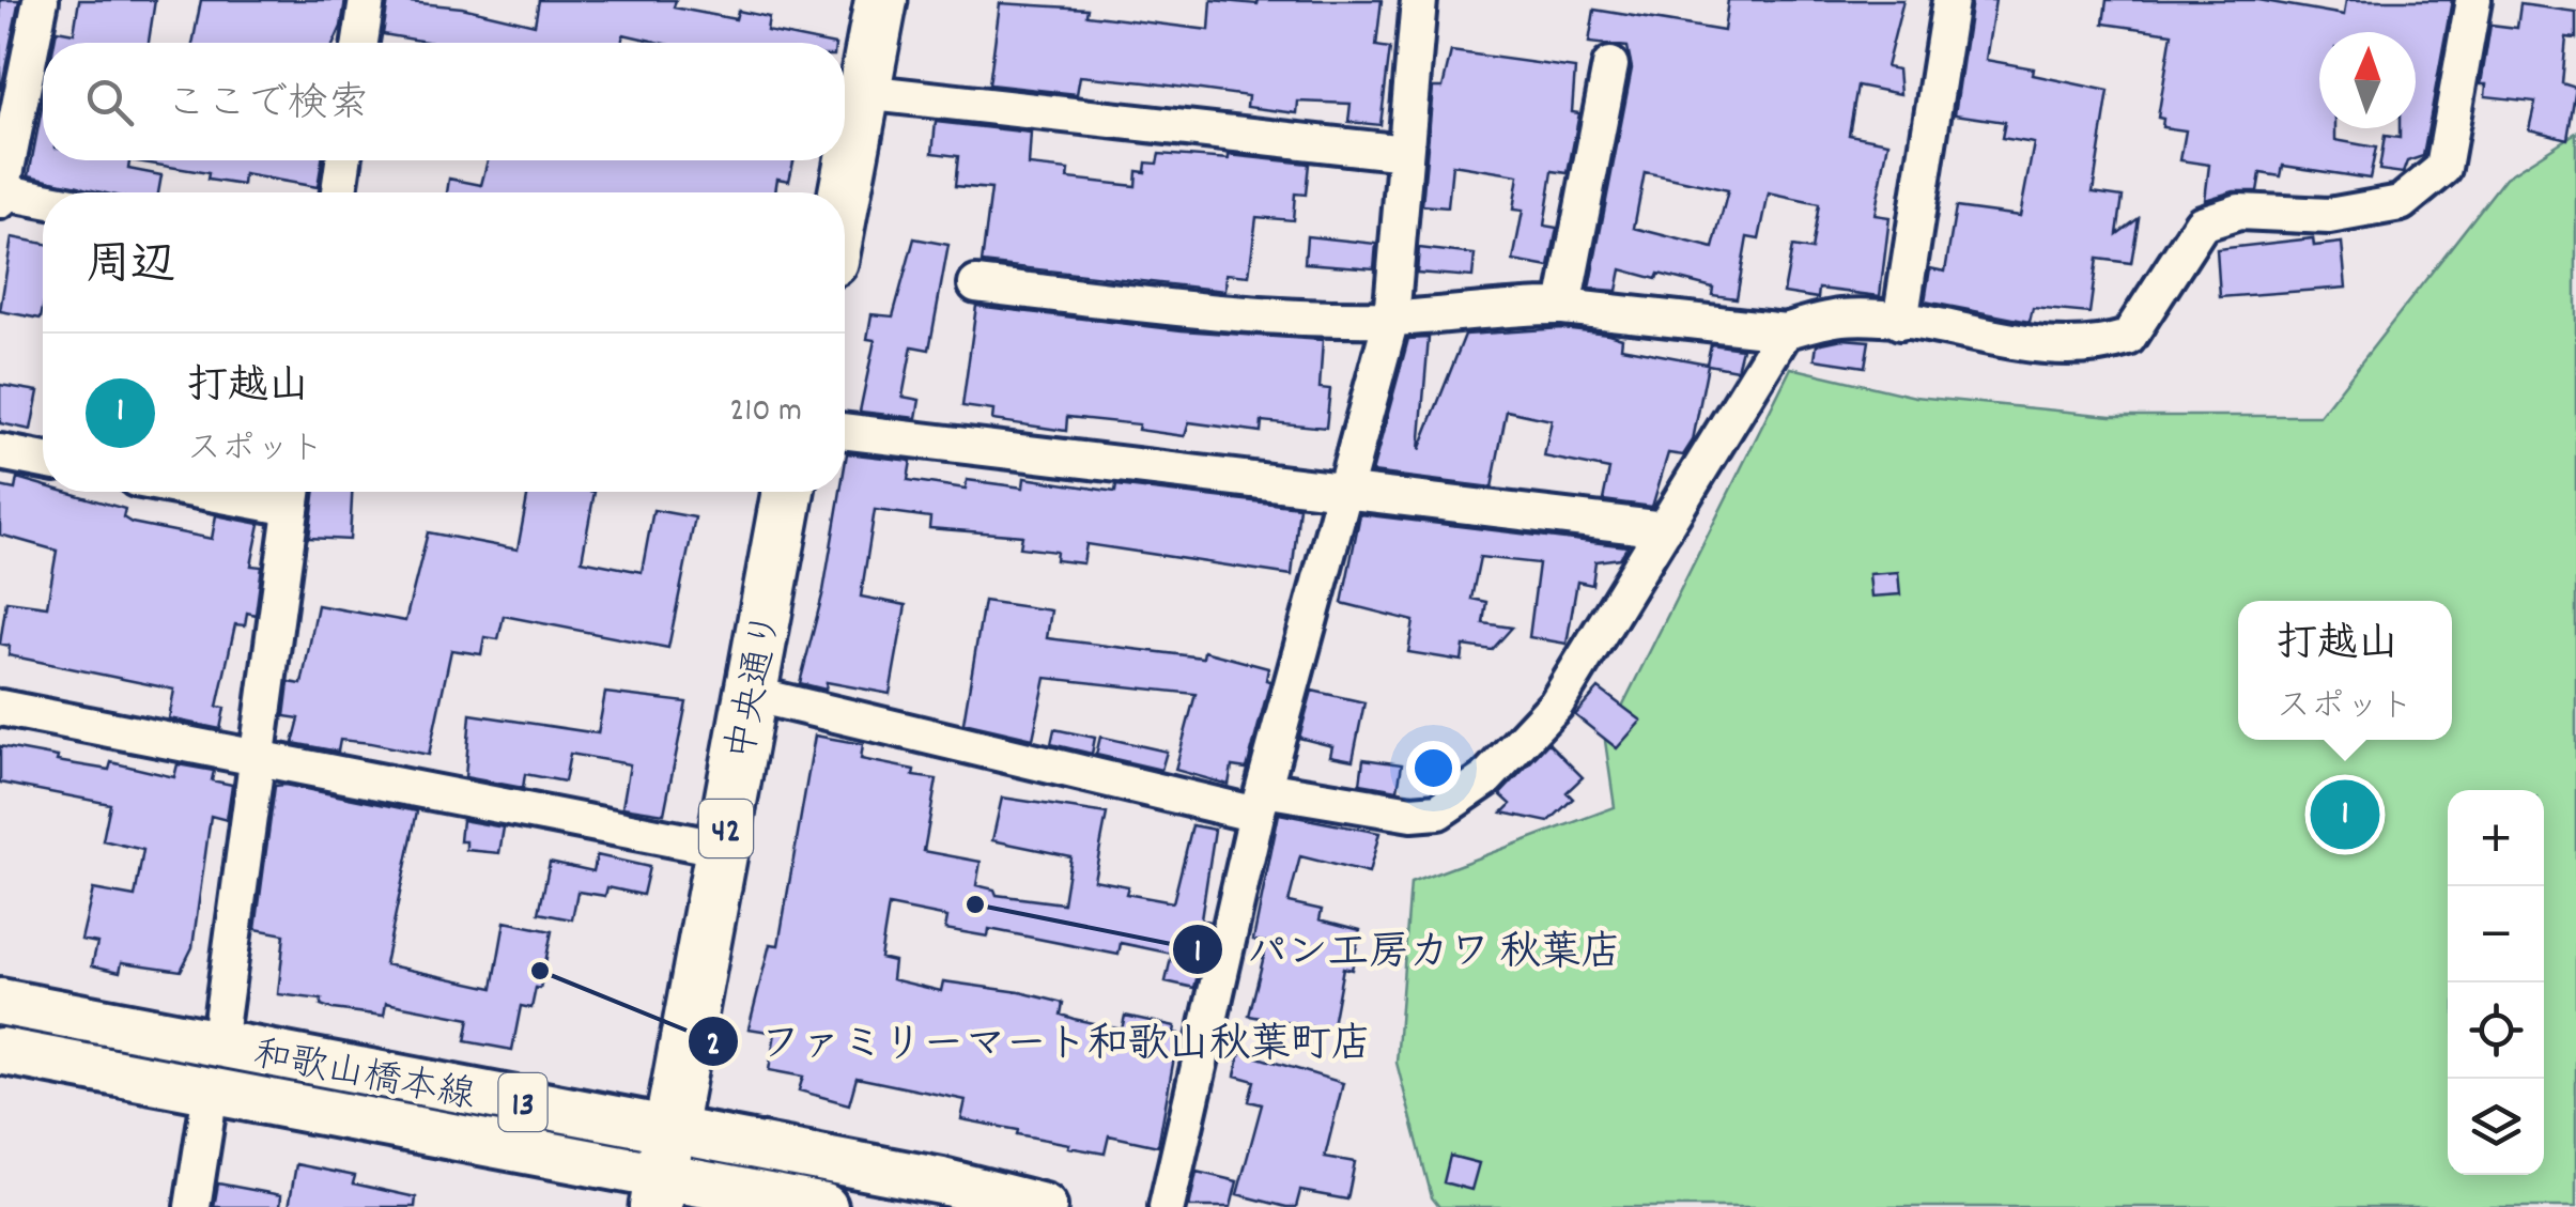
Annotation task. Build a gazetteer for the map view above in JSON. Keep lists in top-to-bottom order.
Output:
{
  "streets": {
    "highway": ["中央通り", "42"],
    "main road": ["和歌山橋本線", "13"]
  },
  "crossings": [
    ["中央通り", "和歌山橋本線"]
  ],
  "places": ["パン工房カワ 秋葉店", "ファミリーマート和歌山秋葉町店"],
  "north": "top",
  "page": {
    "search": "ここで検索",
    "heading": "周辺",
    "list": [
      {
        "mark": "1",
        "name": "打越山",
        "note": "スポット",
        "value": "210 m"
      }
    ],
    "popup": ["打越山", "スポット"],
    "pins": "1",
    "map_buttons": ["+", "−"]
  }
}
